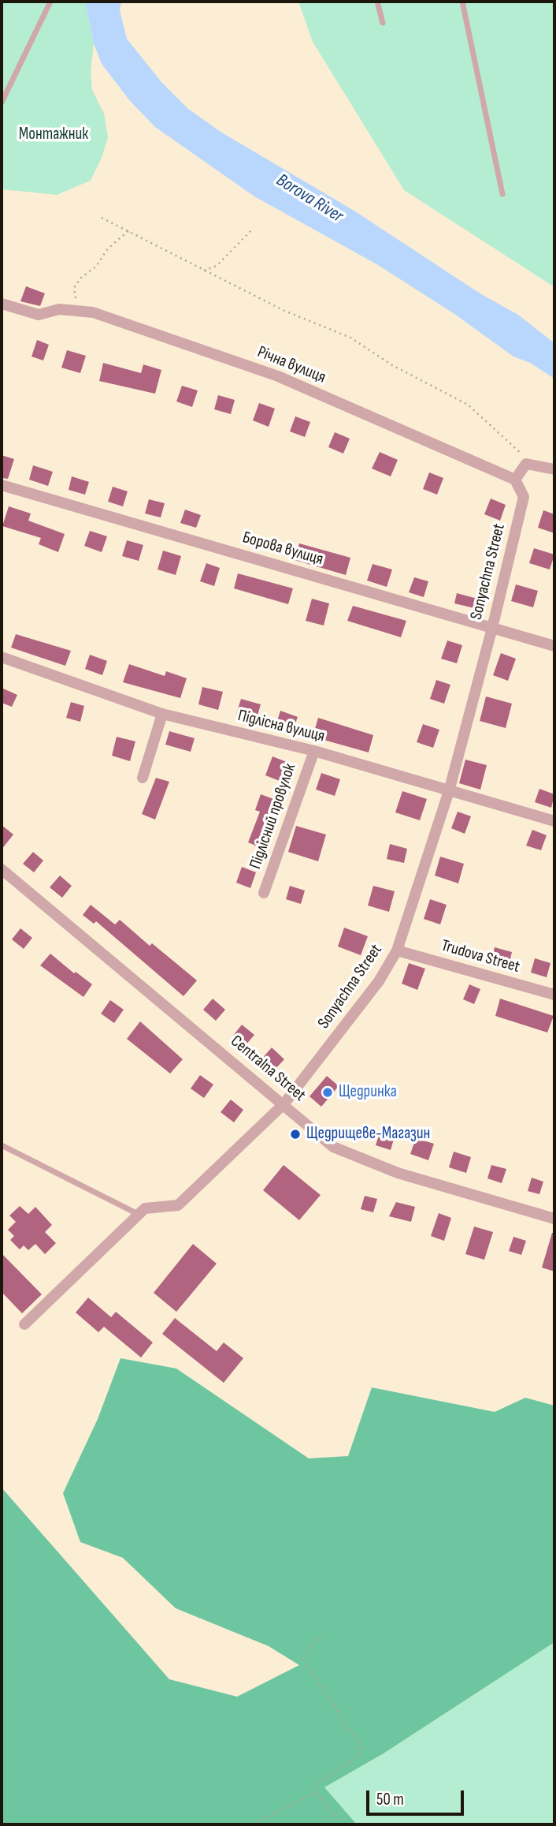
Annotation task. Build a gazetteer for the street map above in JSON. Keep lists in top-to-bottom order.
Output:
{
  "streets": {
    "street": [
      "Річна вулиця",
      "Борова вулиця",
      "Sonyachna Street",
      "Підлісна вулиця",
      "Підлісний провулок",
      "Trudova Street",
      "Centralna Street"
    ]
  },
  "crossings": [
    ["Річна вулиця", "Sonyachna Street"],
    ["Борова вулиця", "Sonyachna Street"],
    ["Sonyachna Street", "Підлісна вулиця"],
    ["Sonyachna Street", "Trudova Street"],
    ["Sonyachna Street", "Centralna Street"],
    ["Підлісна вулиця", "Підлісний провулок"]
  ],
  "water": ["Borova River"],
  "parks": ["Монтажник"],
  "places": ["Щедринка", "Щедрищеве-Магазин"],
  "scale_bar": "50 m"
}
